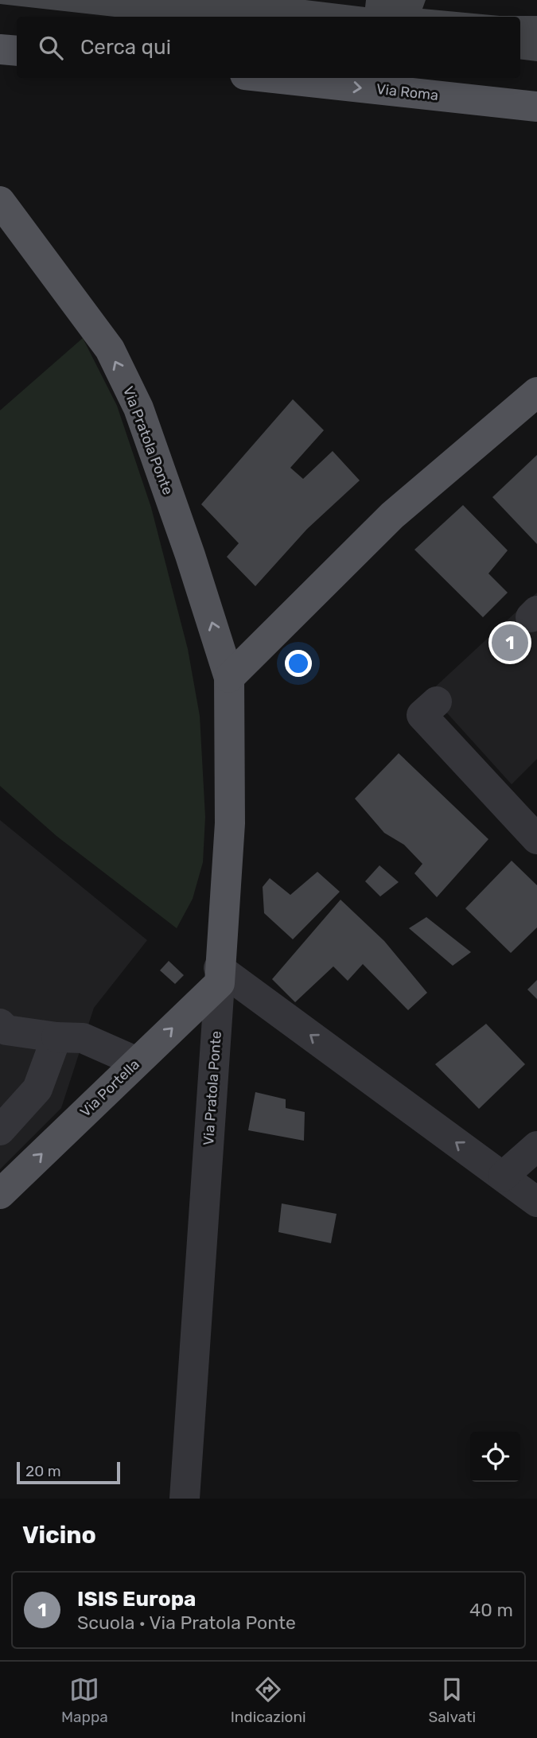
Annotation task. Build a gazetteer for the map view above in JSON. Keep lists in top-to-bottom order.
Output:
{
  "streets": {
    "main road": ["Via Roma", "Via Pratola Ponte", "Via Portella"]
  },
  "crossings": [
    ["Via Pratola Ponte", "Via Portella"]
  ],
  "one_way": ["Via Roma", "Via Pratola Ponte", "Via Portella"],
  "scale_bar": "20 m",
  "page": {
    "search": "Cerca qui",
    "pins": "1",
    "scale": "20 m",
    "heading": "Vicino",
    "list": [
      {
        "mark": "1",
        "name": "ISIS Europa",
        "note": "Scuola · Via Pratola Ponte",
        "value": "40 m"
      }
    ],
    "nav": ["Mappa", "Indicazioni", "Salvati"]
  }
}
